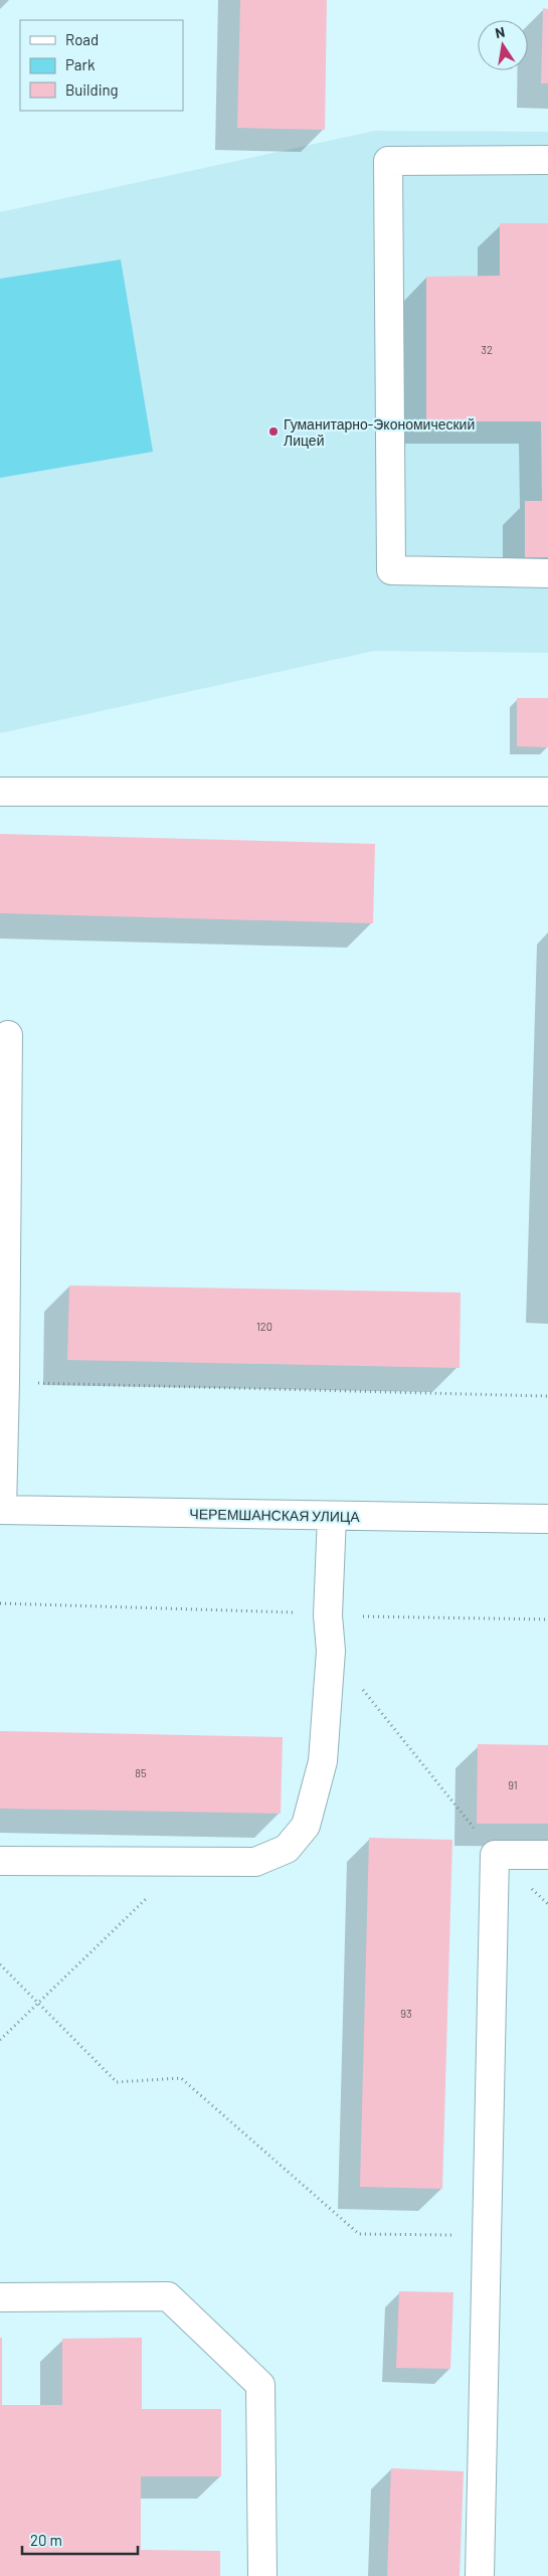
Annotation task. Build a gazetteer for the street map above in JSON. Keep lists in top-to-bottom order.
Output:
{
  "streets": {
    "street": ["ЧЕРЕМШАНСКАЯ УЛИЦА"]
  },
  "places": ["Гуманитарно-Экономический Лицей"],
  "house_numbers": [
    "32",
    "120",
    "85",
    "91",
    "93"
  ],
  "legend": ["Road", "Park", "Building"],
  "scale_bar": "20 m",
  "north": "top"
}
